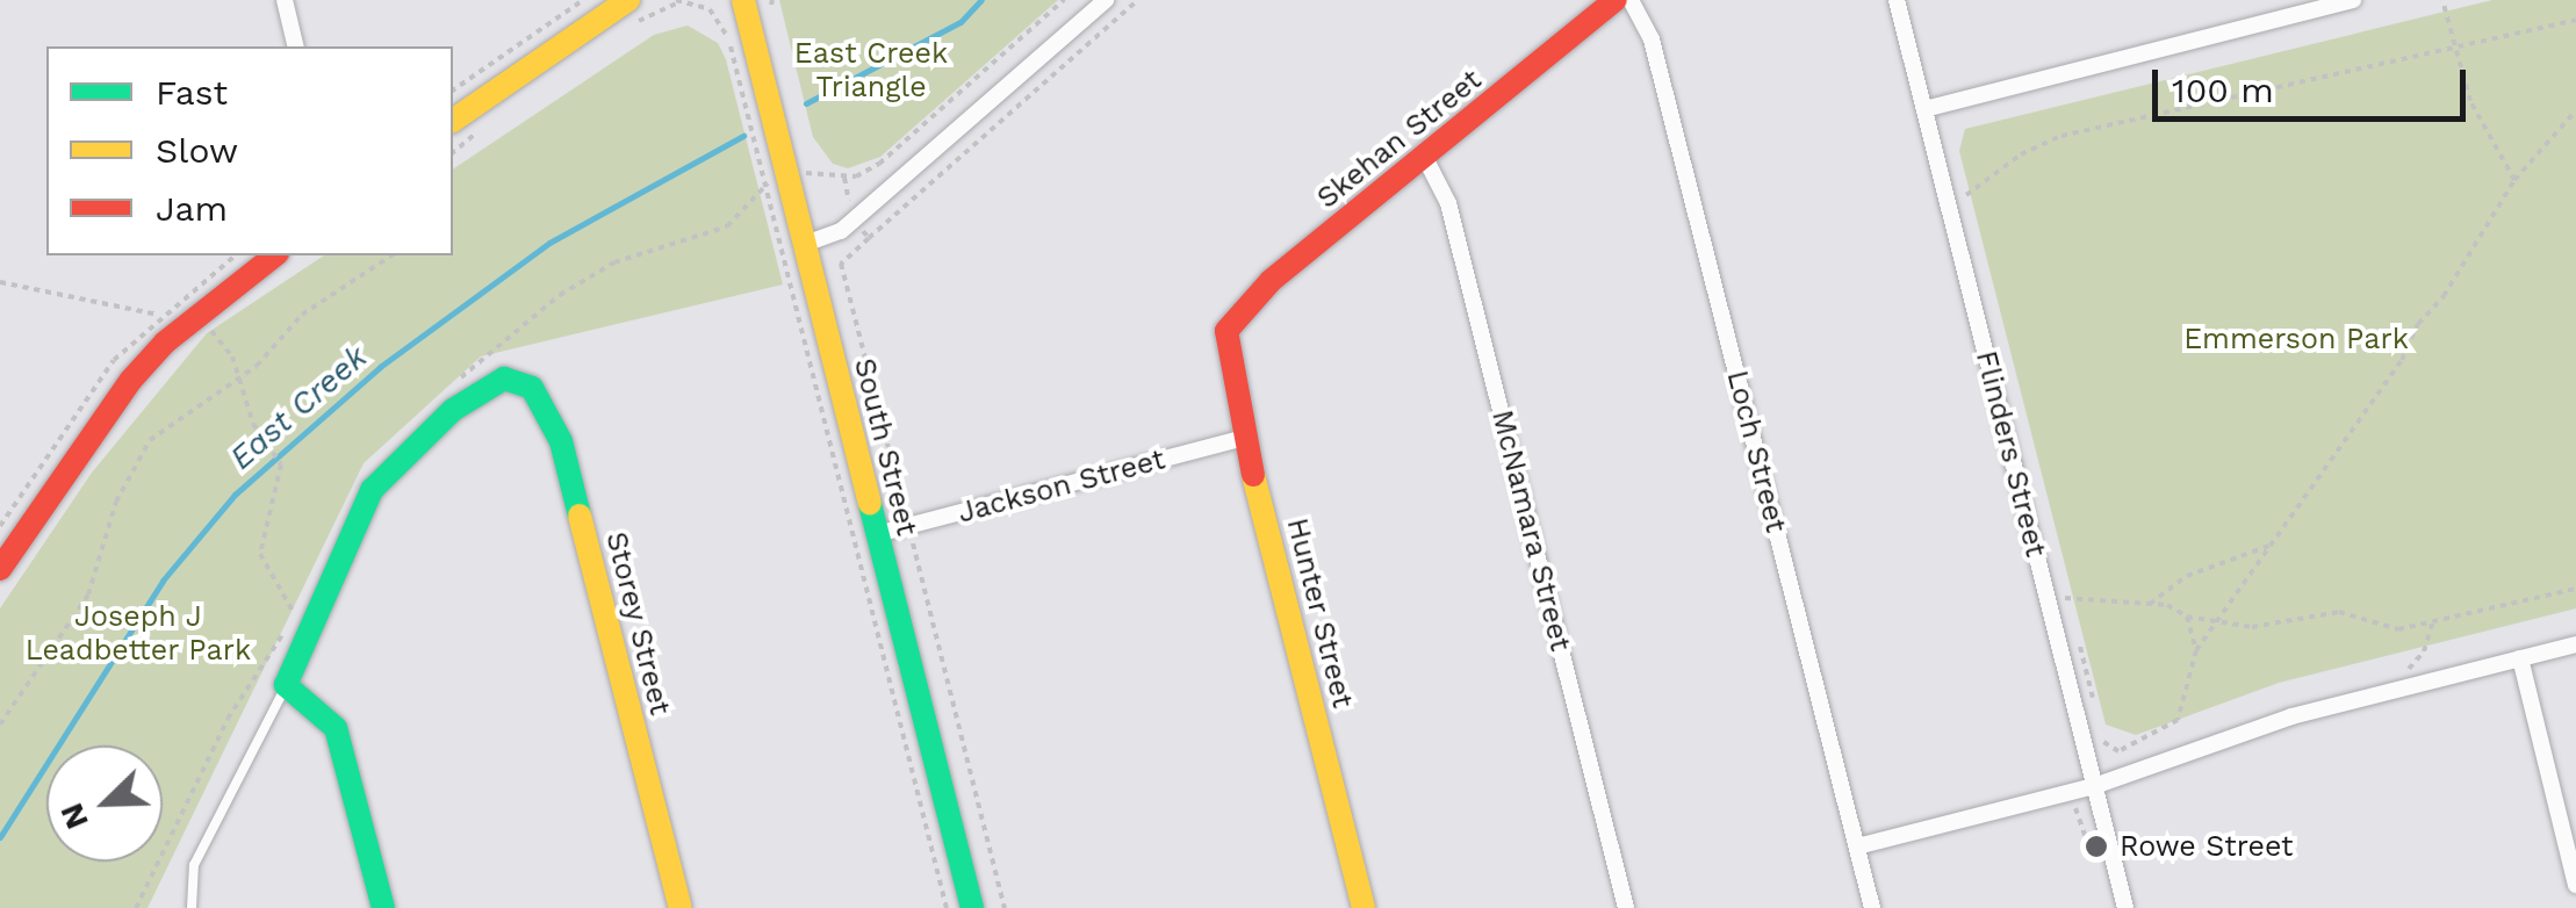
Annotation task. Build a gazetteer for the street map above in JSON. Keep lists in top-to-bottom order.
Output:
{
  "streets": {
    "street": [
      "Skehan Street",
      "South Street",
      "Loch Street",
      "Flinders Street",
      "Jackson Street",
      "McNamara Street",
      "Hunter Street",
      "Storey Street"
    ]
  },
  "crossings": [
    ["Skehan Street", "McNamara Street"],
    ["Skehan Street", "Hunter Street"],
    ["South Street", "Jackson Street"],
    ["Jackson Street", "Hunter Street"]
  ],
  "water": ["East Creek"],
  "parks": ["East Creek Triangle", "Emmerson Park", "Joseph J Leadbetter Park"],
  "places": ["Rowe Street"],
  "legend": ["Fast", "Slow", "Jam"],
  "scale_bar": "100 m",
  "north": "bottom left"
}
